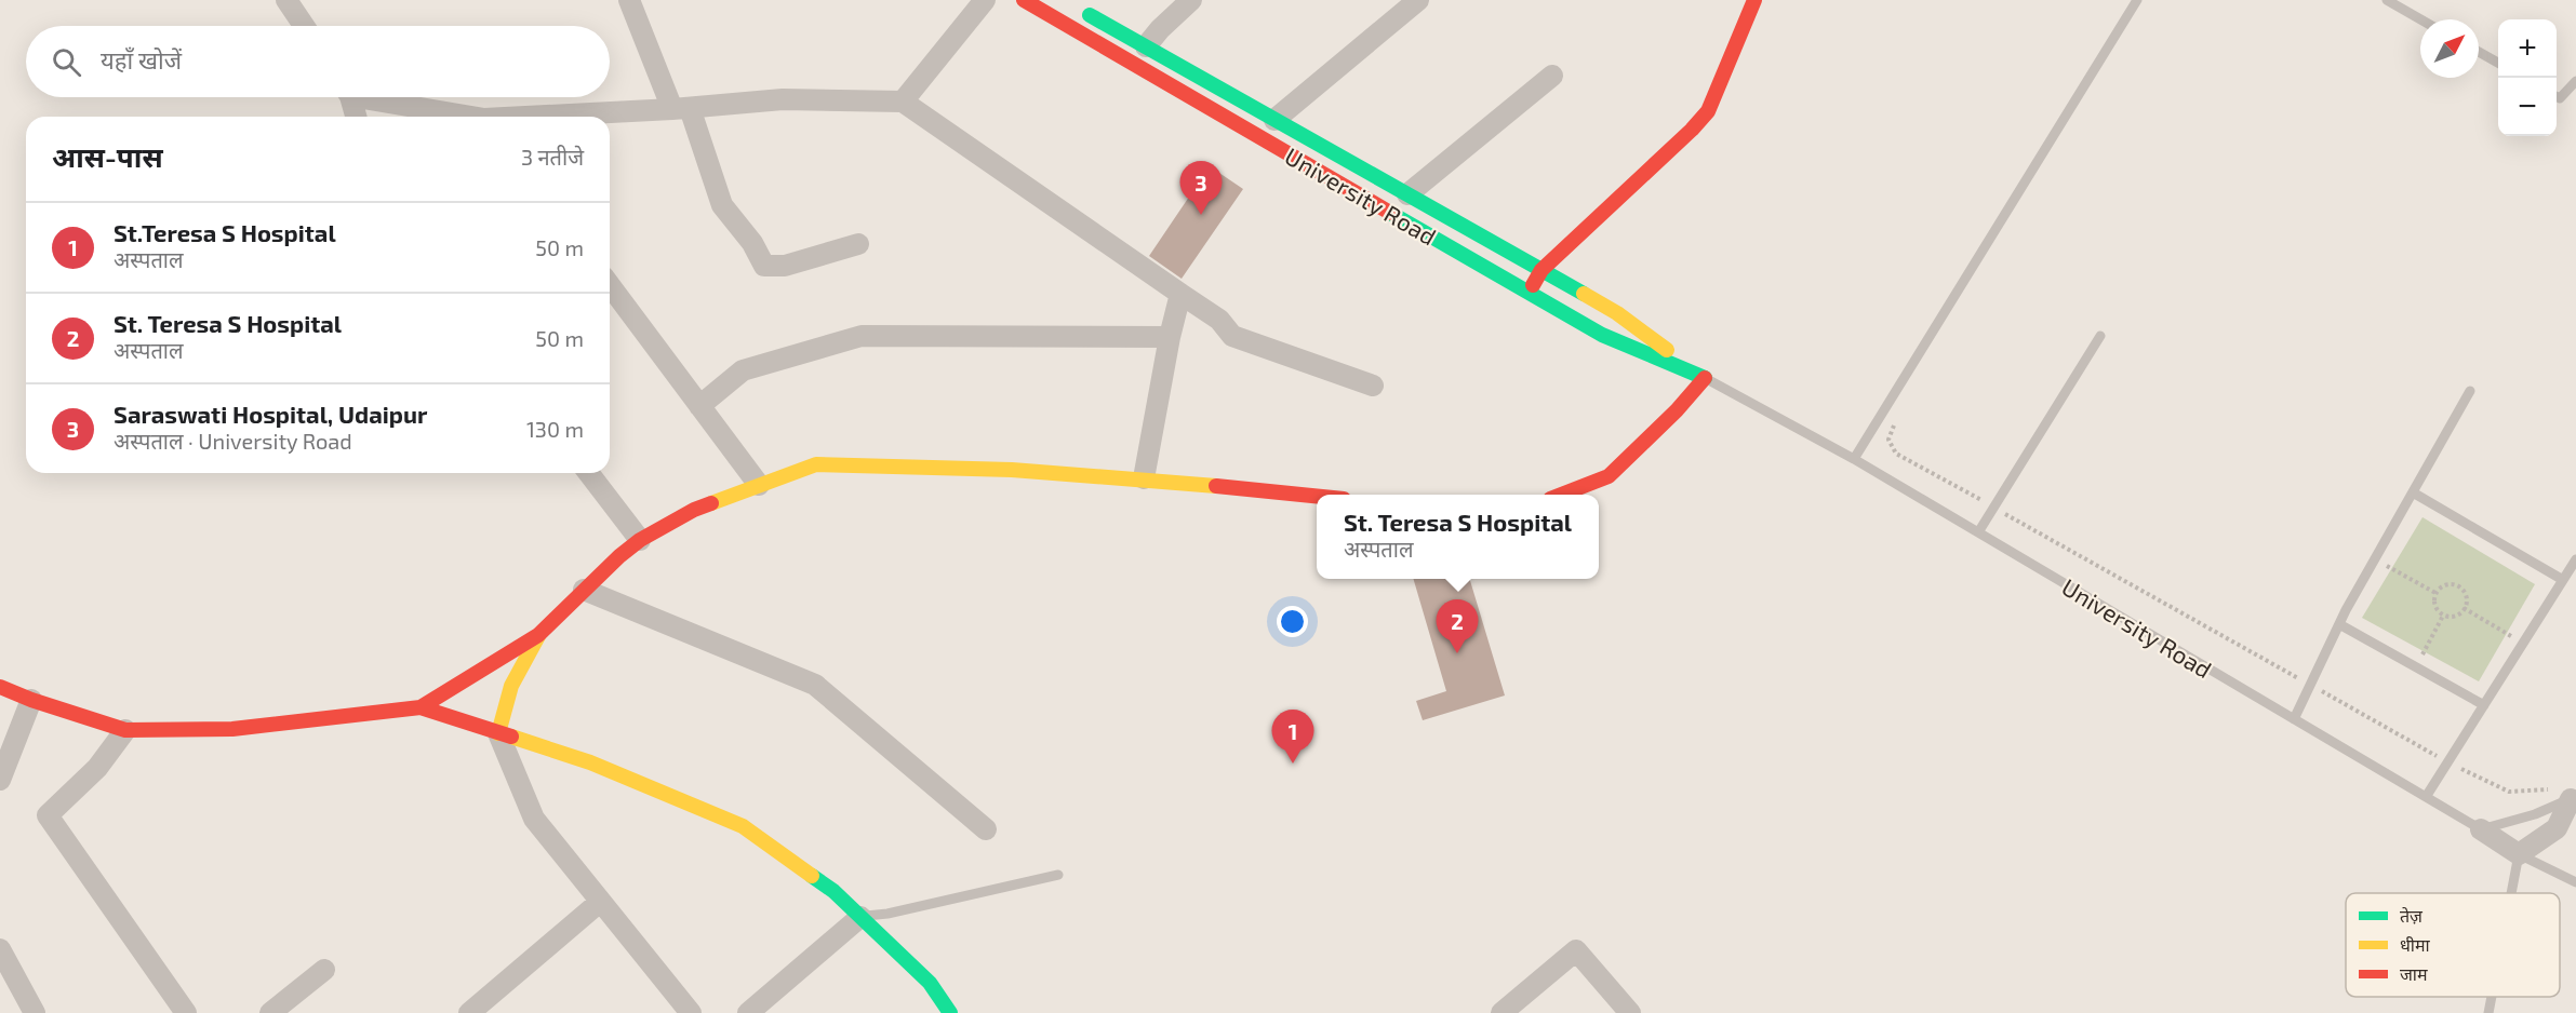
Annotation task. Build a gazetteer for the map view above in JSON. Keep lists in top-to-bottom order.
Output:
{
  "streets": {
    "street": ["University Road"]
  },
  "legend": ["तेज़", "धीमा", "जाम"],
  "north": "top right",
  "page": {
    "map_buttons": ["+", "−"],
    "search": "यहाँ खोजें",
    "heading": ["आस-पास", "3 नतीजे"],
    "pins": ["3", "2", "1"],
    "list": [
      {
        "mark": "1",
        "name": "St.Teresa S Hospital",
        "note": "अस्पताल",
        "value": "50 m"
      },
      {
        "mark": "2",
        "name": "St. Teresa S Hospital",
        "note": "अस्पताल",
        "value": "50 m"
      },
      {
        "mark": "3",
        "name": "Saraswati Hospital, Udaipur",
        "note": "अस्पताल · University Road",
        "value": "130 m"
      }
    ],
    "popup": ["St. Teresa S Hospital", "अस्पताल"]
  }
}
